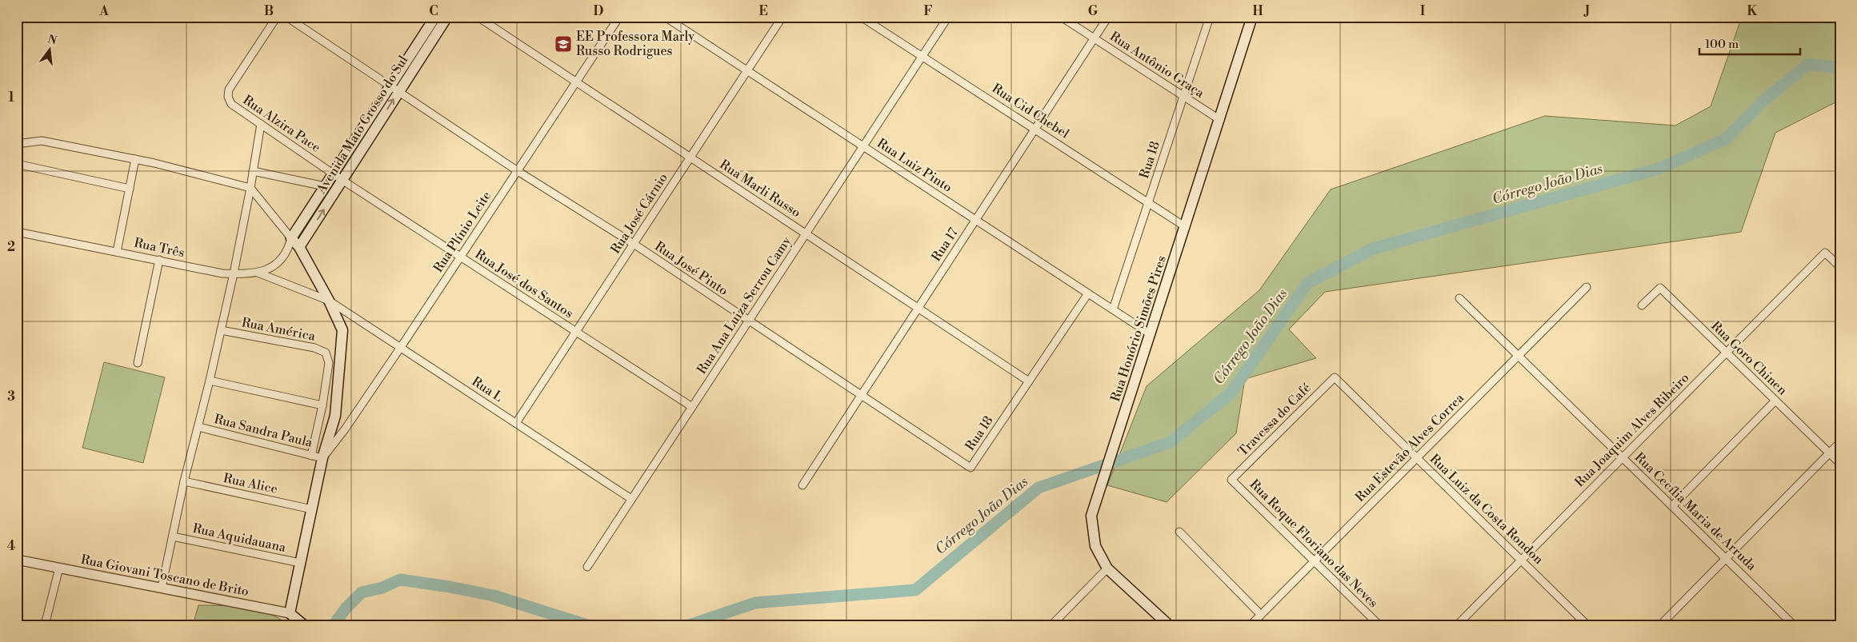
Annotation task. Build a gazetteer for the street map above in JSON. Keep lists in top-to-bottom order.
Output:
{
  "streets": {
    "main road": ["Avenida Mato Grosso do Sul", "Rua Honório Simões Pires", "Rua Giovani Toscano de Brito"],
    "street": [
      "Rua Antônio Graça",
      "Rua Cid Chebel",
      "Rua Alzira Pace",
      "Rua 18",
      "Rua Luiz Pinto",
      "Rua Marli Russo",
      "Rua José Cárnio",
      "Rua Plínio Leite",
      "Rua 17",
      "Rua Três",
      "Rua José Pinto",
      "Rua José dos Santos",
      "Rua Ana Luiza Serrou Camy",
      "Rua América",
      "Rua Goro Chinen",
      "Rua L",
      "Travessa do Café",
      "Rua Joaquim Alves Ribeiro",
      "Rua Sandra Paula",
      "Rua Estevão Alves Correa",
      "Rua Alice",
      "Rua Luiz da Costa Rondon",
      "Rua Cecília Maria de Arruda",
      "Rua Aquidauana",
      "Rua Roque Floriano das Neves"
    ]
  },
  "crossings": [
    ["Rua Antônio Graça", "Rua 18"],
    ["Rua Antônio Graça", "Rua 17"],
    ["Rua Antônio Graça", "Rua Honório Simões Pires"],
    ["Rua Cid Chebel", "Rua 18"],
    ["Rua Cid Chebel", "Rua 17"],
    ["Rua Cid Chebel", "Rua Ana Luiza Serrou Camy"],
    ["Rua Cid Chebel", "Rua Honório Simões Pires"],
    ["Rua Alzira Pace", "Avenida Mato Grosso do Sul"],
    ["Rua Alzira Pace", "Rua José dos Santos"],
    ["Avenida Mato Grosso do Sul", "Rua José Pinto"],
    ["Avenida Mato Grosso do Sul", "Rua José dos Santos"],
    ["Rua 18", "Rua Luiz Pinto"],
    ["Rua 18", "Rua Marli Russo"],
    ["Rua 18", "Rua José Pinto"],
    ["Rua Luiz Pinto", "Rua José Cárnio"],
    ["Rua Luiz Pinto", "Rua 17"],
    ["Rua Luiz Pinto", "Rua Ana Luiza Serrou Camy"],
    ["Rua Luiz Pinto", "Rua Honório Simões Pires"],
    ["Rua Marli Russo", "Rua José Cárnio"],
    ["Rua Marli Russo", "Rua Plínio Leite"],
    ["Rua Marli Russo", "Rua 17"],
    ["Rua Marli Russo", "Rua Ana Luiza Serrou Camy"],
    ["Rua José Cárnio", "Rua José Pinto"],
    ["Rua José Cárnio", "Rua José dos Santos"],
    ["Rua José Cárnio", "Rua L"],
    ["Rua Plínio Leite", "Rua José Pinto"],
    ["Rua Plínio Leite", "Rua José dos Santos"],
    ["Rua Plínio Leite", "Rua L"],
    ["Rua Plínio Leite", "Rua Sandra Paula"],
    ["Rua 17", "Rua José Pinto"],
    ["Rua Três", "Rua L"],
    ["Rua José Pinto", "Rua Ana Luiza Serrou Camy"],
    ["Rua José dos Santos", "Rua Ana Luiza Serrou Camy"],
    ["Rua Ana Luiza Serrou Camy", "Rua L"],
    ["Rua América", "Rua Sandra Paula"],
    ["Rua Goro Chinen", "Rua Joaquim Alves Ribeiro"],
    ["Travessa do Café", "Rua Luiz da Costa Rondon"],
    ["Travessa do Café", "Rua Roque Floriano das Neves"],
    ["Rua Joaquim Alves Ribeiro", "Rua Luiz da Costa Rondon"],
    ["Rua Joaquim Alves Ribeiro", "Rua Cecília Maria de Arruda"],
    ["Rua Estevão Alves Correa", "Rua Luiz da Costa Rondon"],
    ["Rua Estevão Alves Correa", "Rua Cecília Maria de Arruda"],
    ["Rua Estevão Alves Correa", "Rua Roque Floriano das Neves"]
  ],
  "water": ["Córrego João Dias"],
  "places": {
    "school or university": ["EE Professora Marly Russo Rodrigues"]
  },
  "scale_bar": "100 m",
  "north": "top",
  "grid": {
    "columns": [
      "A",
      "B",
      "C",
      "D",
      "E",
      "F",
      "G",
      "H",
      "I",
      "J",
      "K"
    ],
    "rows": [
      "1",
      "2",
      "3",
      "4"
    ]
  }
}
